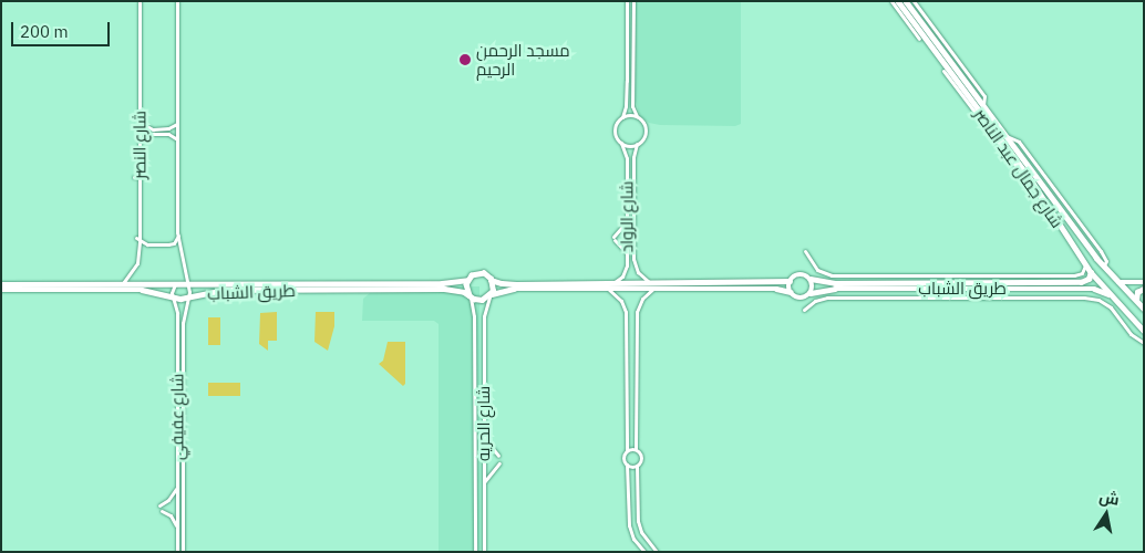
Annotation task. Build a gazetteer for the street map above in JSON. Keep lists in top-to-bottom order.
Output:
{
  "streets": {
    "main road": ["شارع جمال عبد الناصر", "طريق الشباب"],
    "street": [
      "شارع النصر",
      "شارع الرواد",
      "شارع عفيفي",
      "شارع الحريه"
    ]
  },
  "crossings": [
    ["شارع النصر", "طريق الشباب"],
    ["شارع جمال عبد الناصر", "طريق الشباب"],
    ["طريق الشباب", "شارع عفيفي"],
    ["طريق الشباب", "شارع الحريه"]
  ],
  "places": ["مسجد الرحمن الرحيم"],
  "scale_bar": "200 m",
  "north": "top"
}
